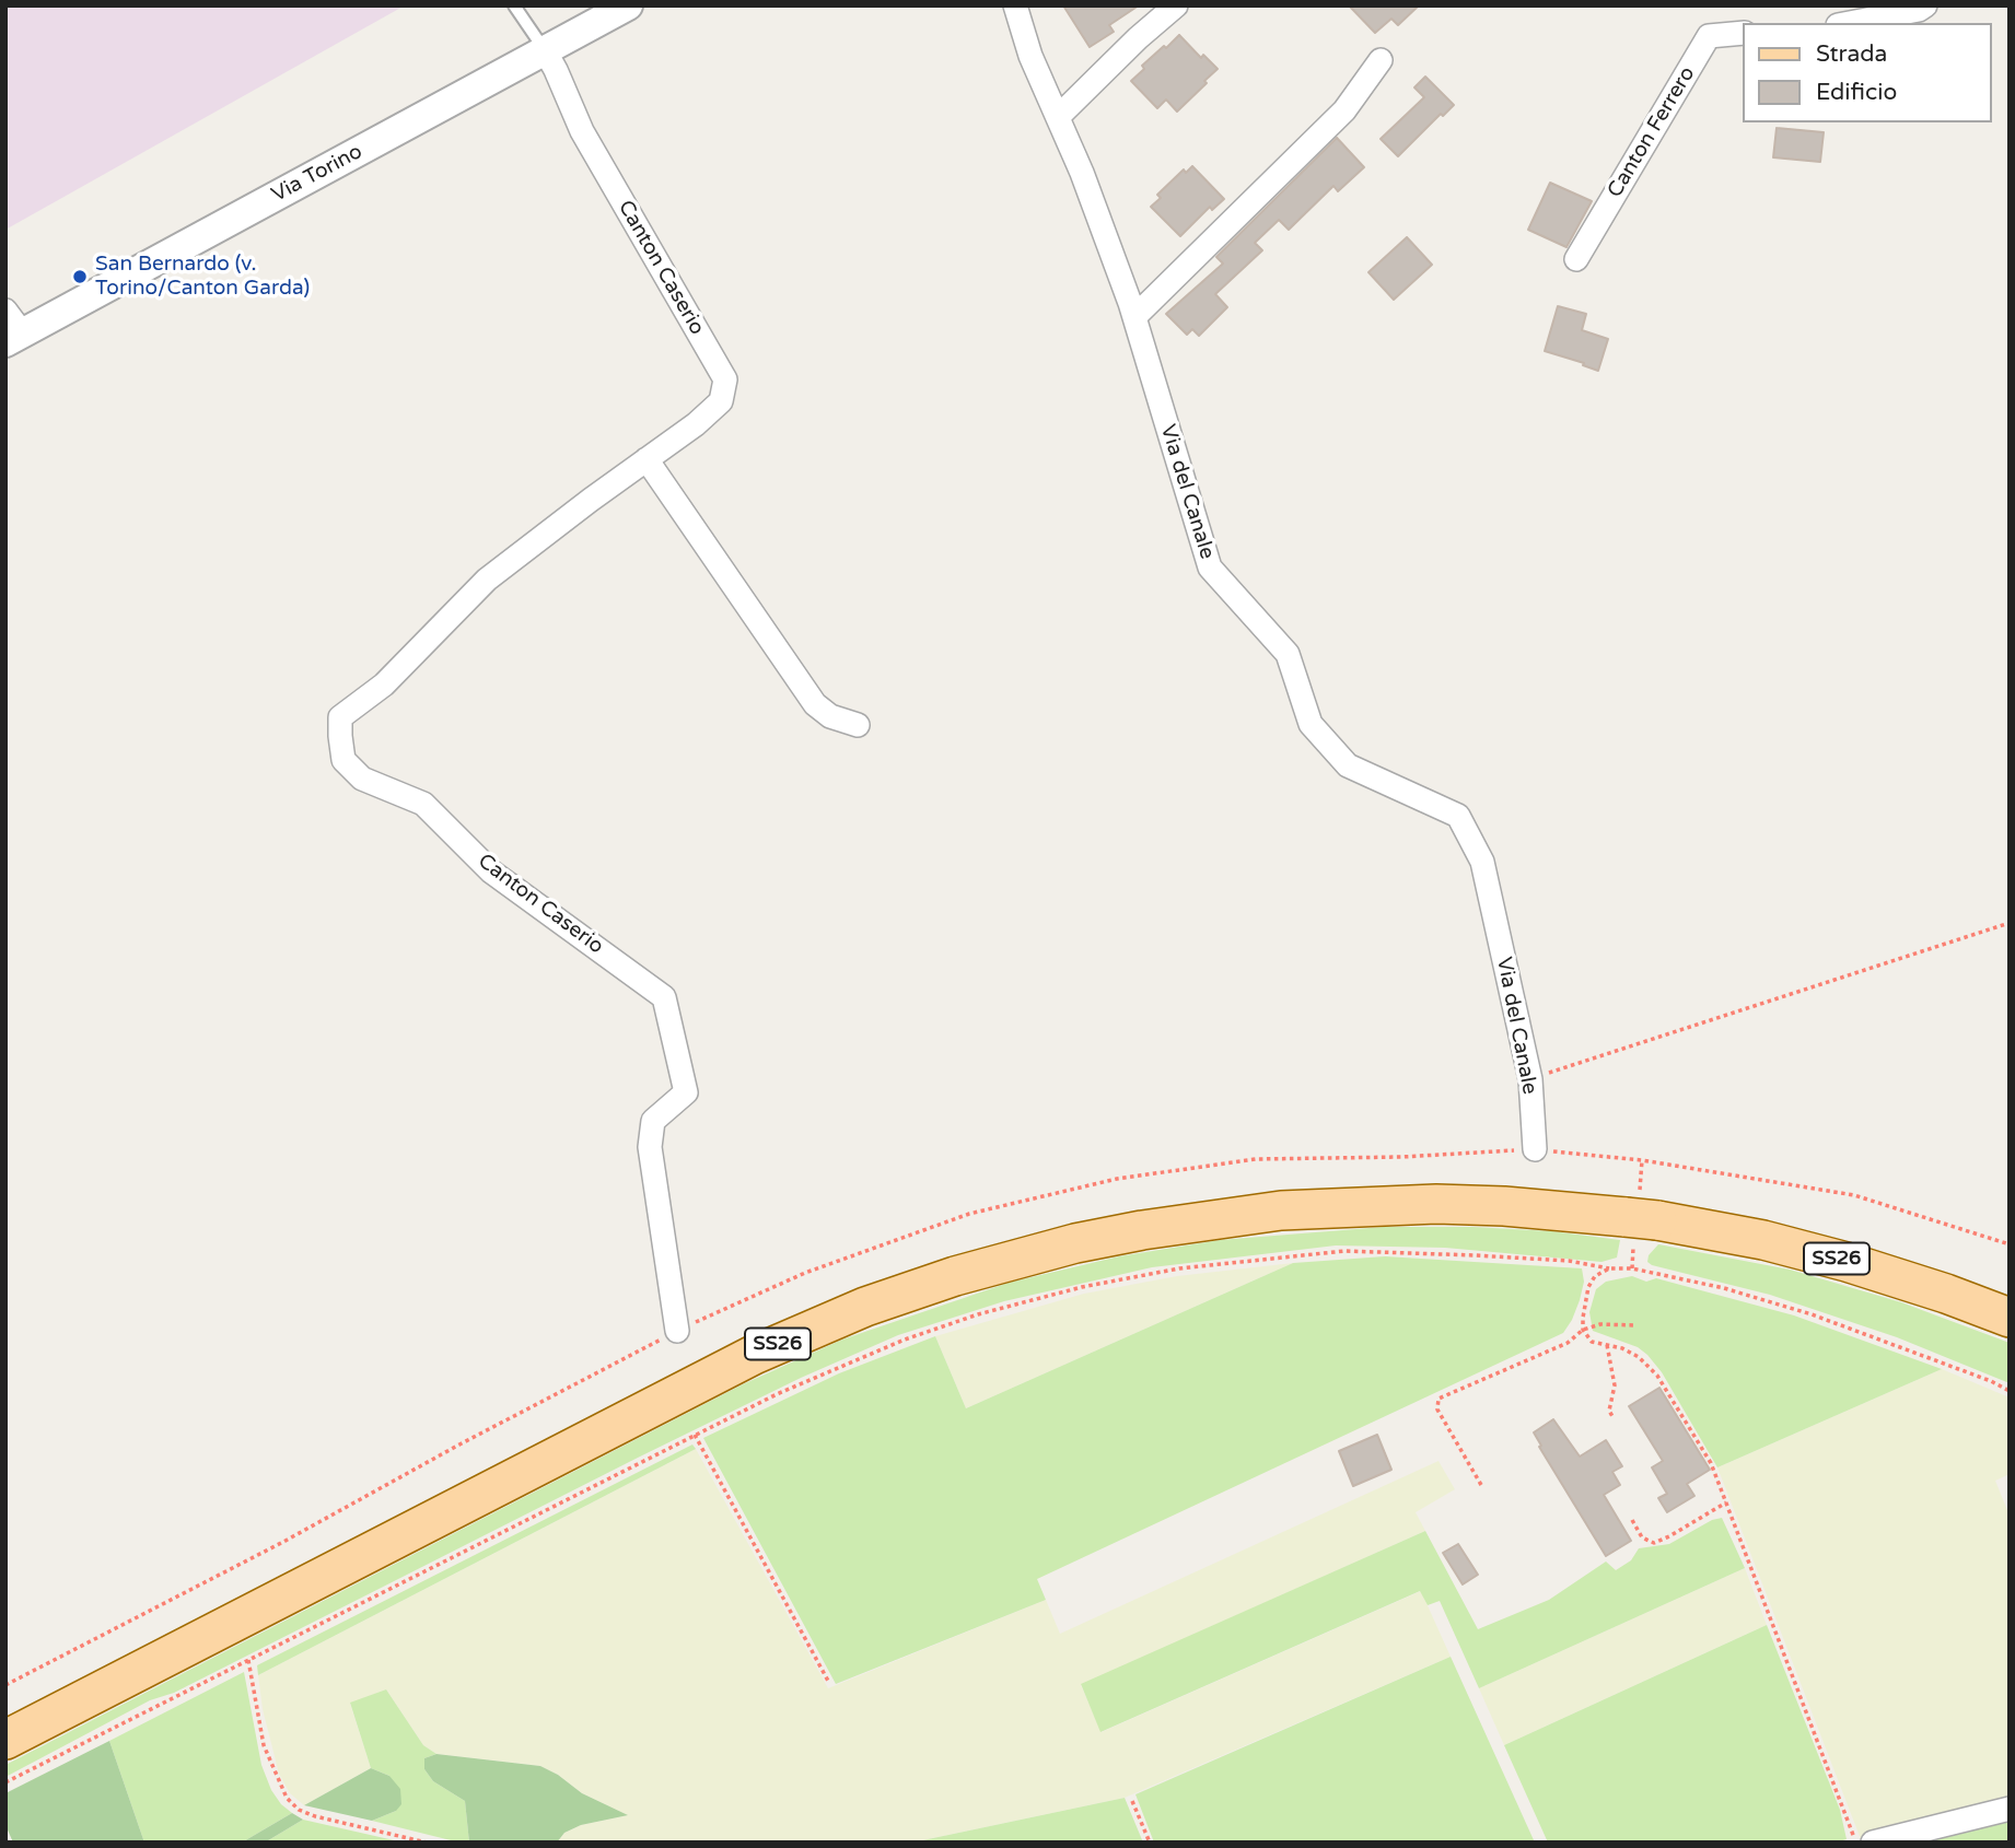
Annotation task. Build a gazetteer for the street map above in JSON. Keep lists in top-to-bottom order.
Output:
{
  "streets": {
    "main road": ["SS26"],
    "street": [
      "Canton Ferrero",
      "Via Torino",
      "Canton Caserio",
      "Via del Canale"
    ]
  },
  "crossings": [
    ["Via Torino", "Canton Caserio"]
  ],
  "places": ["San Bernardo (v. Torino/Canton Garda)"],
  "legend": ["Strada", "Edificio"]
}
